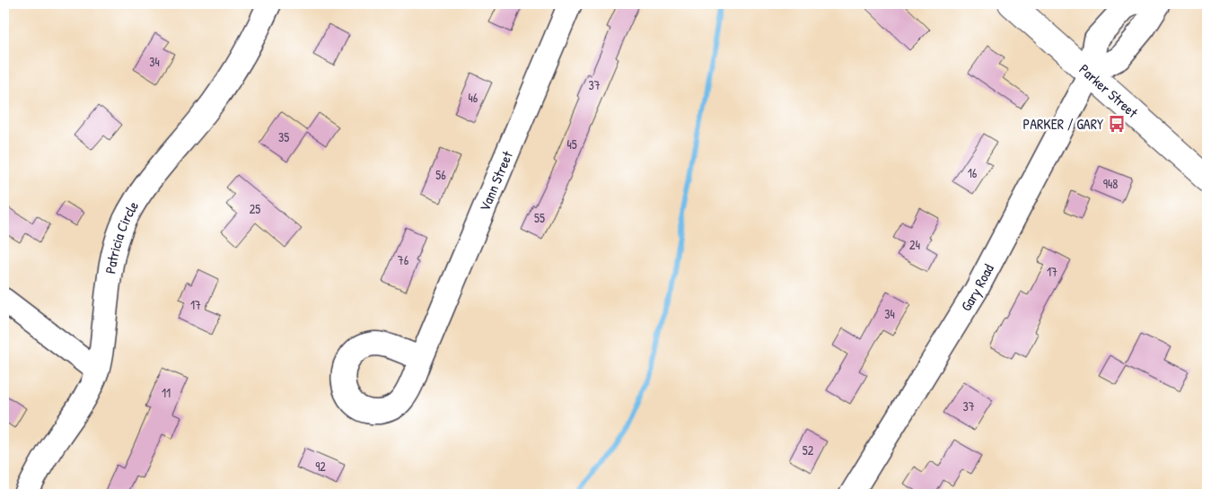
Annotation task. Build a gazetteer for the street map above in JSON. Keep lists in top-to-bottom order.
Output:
{
  "streets": {
    "main road": ["Parker Street"],
    "street": ["Vann Street", "Patricia Circle", "Gary Road"]
  },
  "crossings": [
    ["Parker Street", "Gary Road"]
  ],
  "places": {
    "bus stop": ["PARKER / GARY"]
  },
  "house_numbers": [
    "34",
    "37",
    "46",
    "35",
    "45",
    "16",
    "56",
    "948",
    "25",
    "55",
    "24",
    "76",
    "17",
    "17",
    "34",
    "11",
    "37",
    "52",
    "92"
  ]
}
